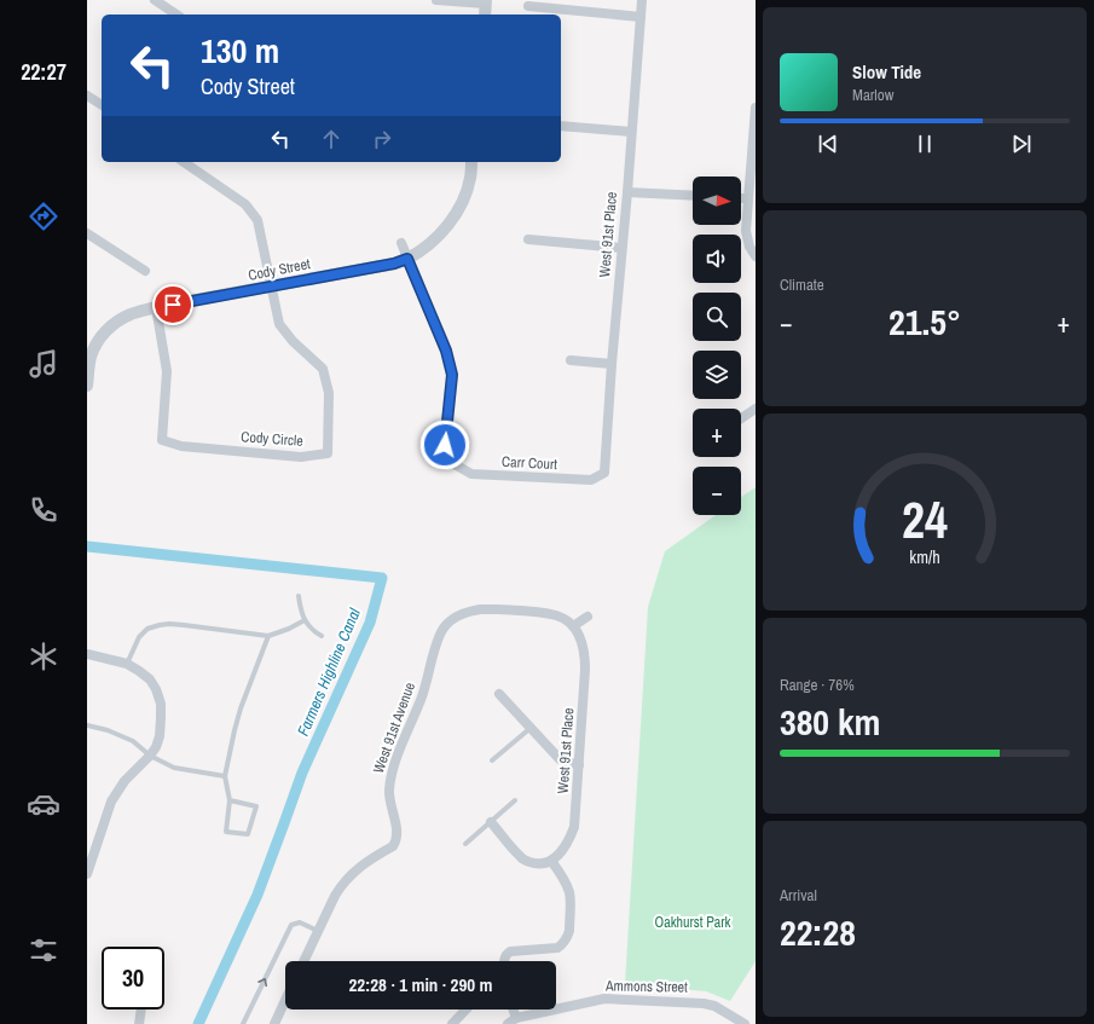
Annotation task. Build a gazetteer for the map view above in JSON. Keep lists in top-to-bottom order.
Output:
{
  "streets": {
    "street": [
      "West 91st Place",
      "Cody Street",
      "Cody Circle",
      "Carr Court",
      "West 91st Avenue",
      "Ammons Street"
    ]
  },
  "crossings": [
    ["West 91st Place", "Carr Court"],
    ["West 91st Place", "West 91st Avenue"],
    ["Cody Street", "Cody Circle"],
    ["Cody Street", "Carr Court"]
  ],
  "water": ["Farmers Highline Canal"],
  "parks": ["Oakhurst Park"],
  "north": "right",
  "page": {
    "tabs": "22:27",
    "turn": ["130 m", "Cody Street"],
    "song": ["Slow Tide", "Marlow"],
    "map_buttons": ["+", "−"],
    "tile": [
      "Climate",
      ["Range · 76%", "380 km"],
      ["Arrival", "22:28"]
    ],
    "heat": ["−", "21.5°", "+"],
    "limit": "30",
    "trip": "22:28 · 1 min · 290 m",
    "gauge": ["24", "km/h"]
  }
}
